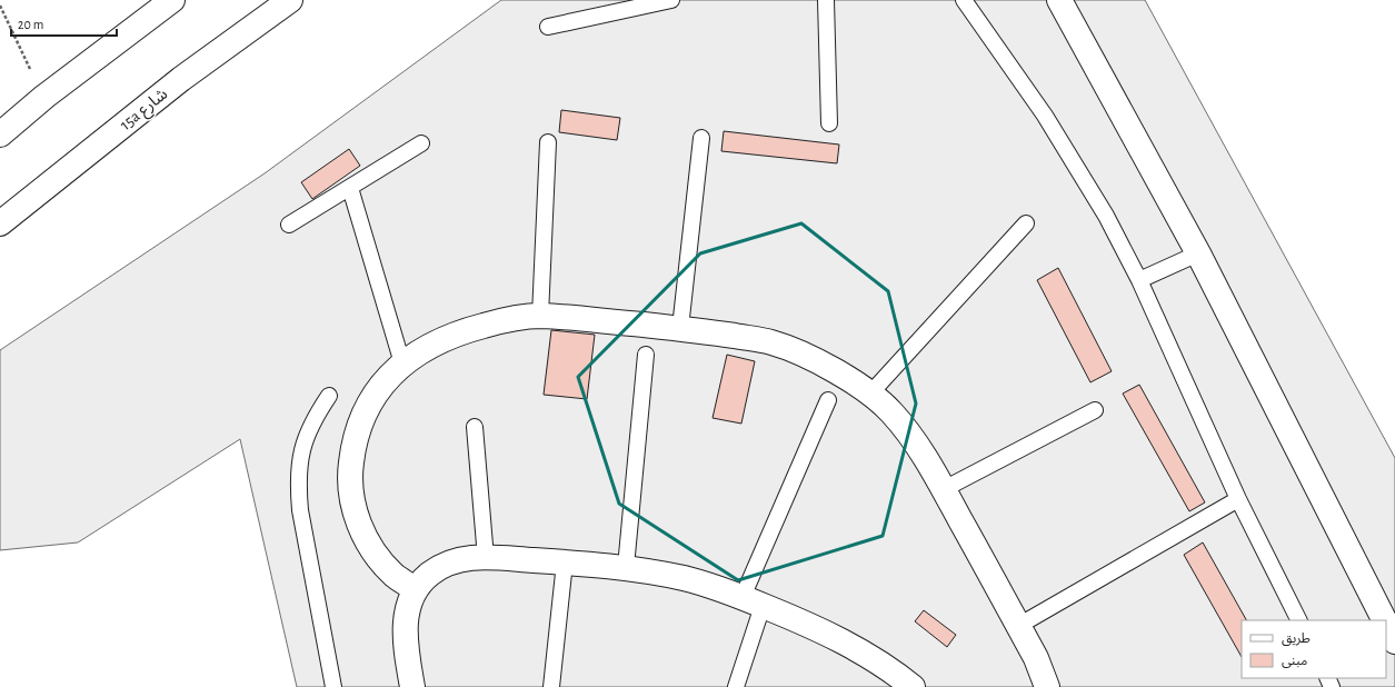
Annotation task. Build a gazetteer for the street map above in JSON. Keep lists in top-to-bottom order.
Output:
{
  "streets": {
    "street": ["15a شارع"]
  },
  "legend": ["طريق", "مبنى"],
  "scale_bar": "20 m"
}
